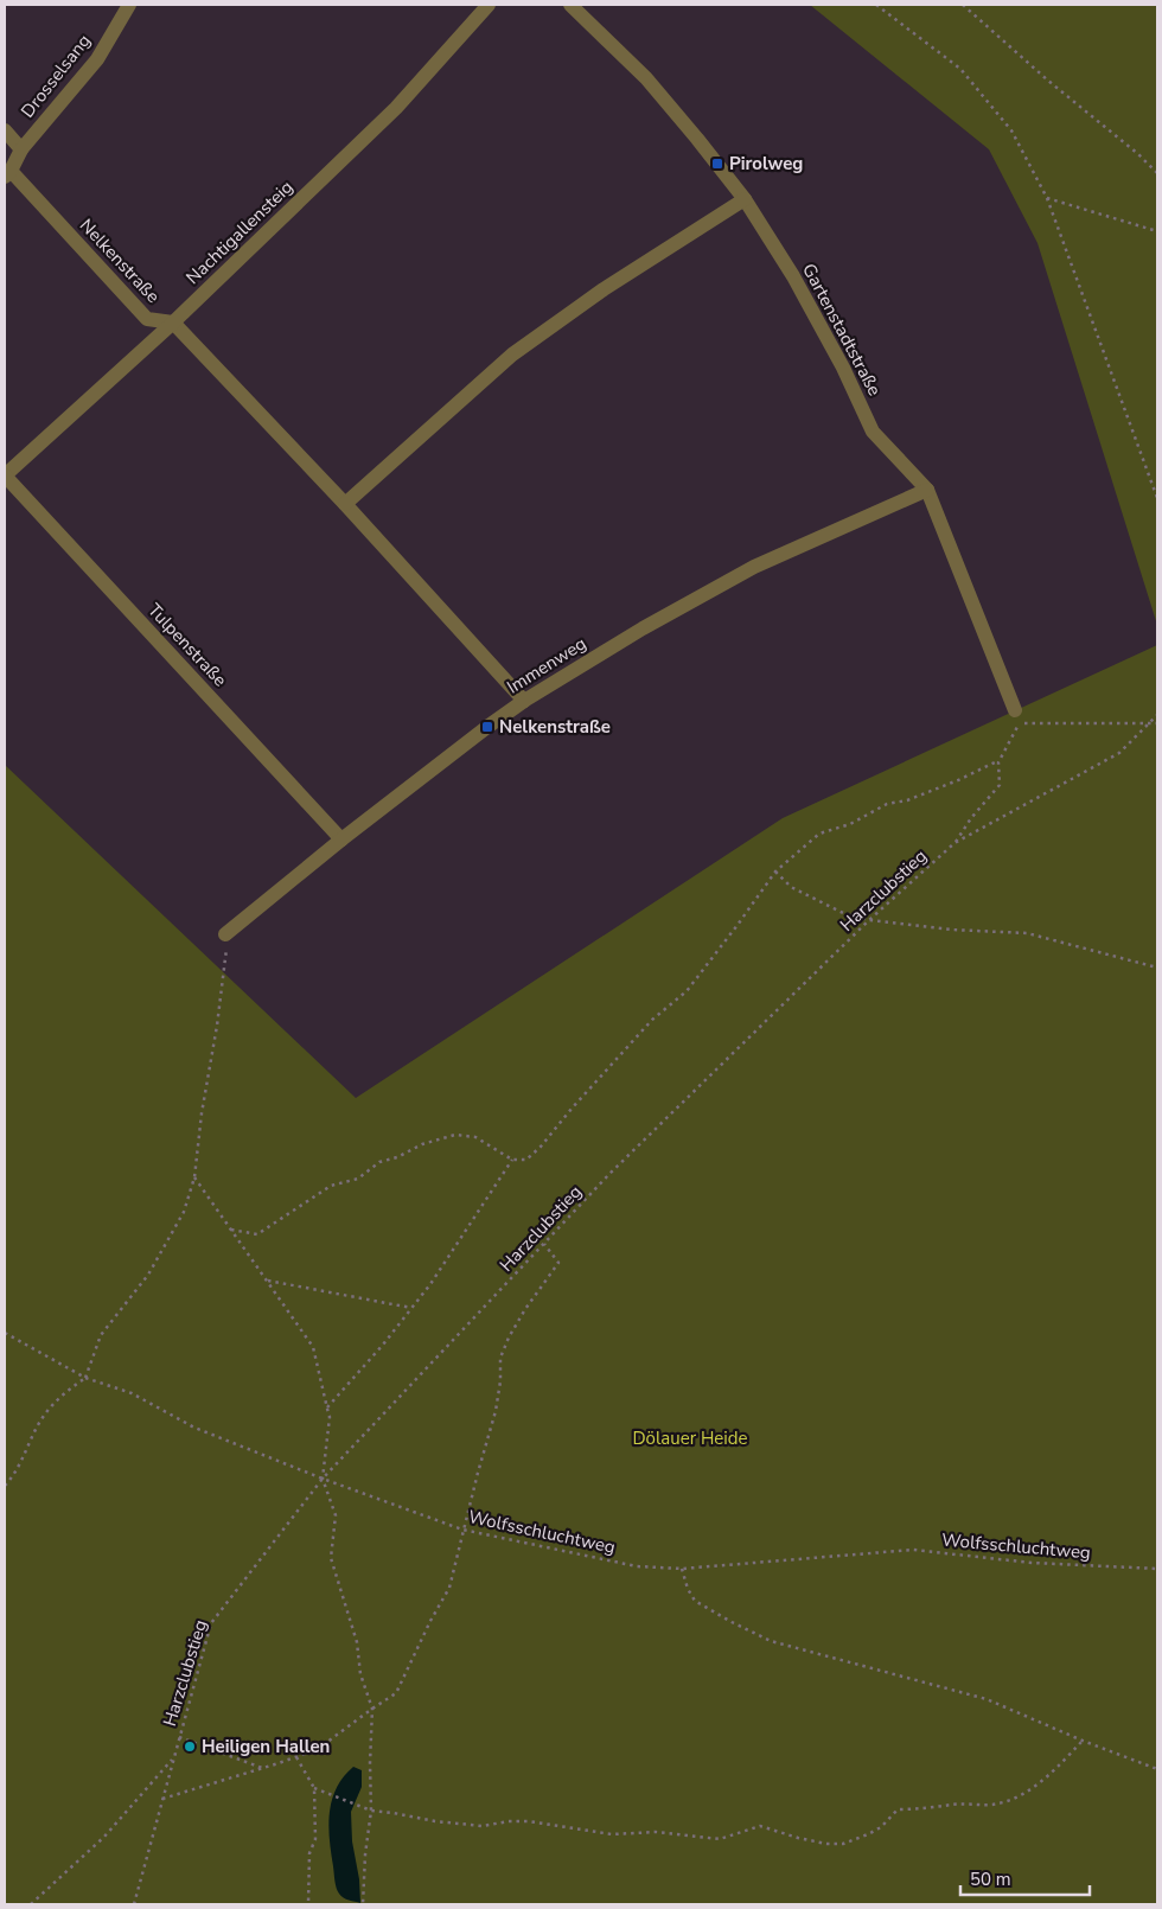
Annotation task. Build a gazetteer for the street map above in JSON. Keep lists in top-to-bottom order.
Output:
{
  "streets": {
    "street": [
      "Drosselsang",
      "Nachtigallensteig",
      "Nelkenstraße",
      "Gartenstadtstraße",
      "Tulpenstraße",
      "Immenweg"
    ],
    "path": ["Harzclubstieg", "Wolfsschluchtweg"]
  },
  "crossings": [
    ["Drosselsang", "Nelkenstraße"],
    ["Nachtigallensteig", "Nelkenstraße"],
    ["Nachtigallensteig", "Tulpenstraße"],
    ["Gartenstadtstraße", "Immenweg"],
    ["Tulpenstraße", "Immenweg"],
    ["Harzclubstieg", "Wolfsschluchtweg"]
  ],
  "parks": ["Dölauer Heide"],
  "places": {
    "transit": ["Pirolweg", "Nelkenstraße"],
    "other": ["Heiligen Hallen"]
  },
  "scale_bar": "50 m"
}
